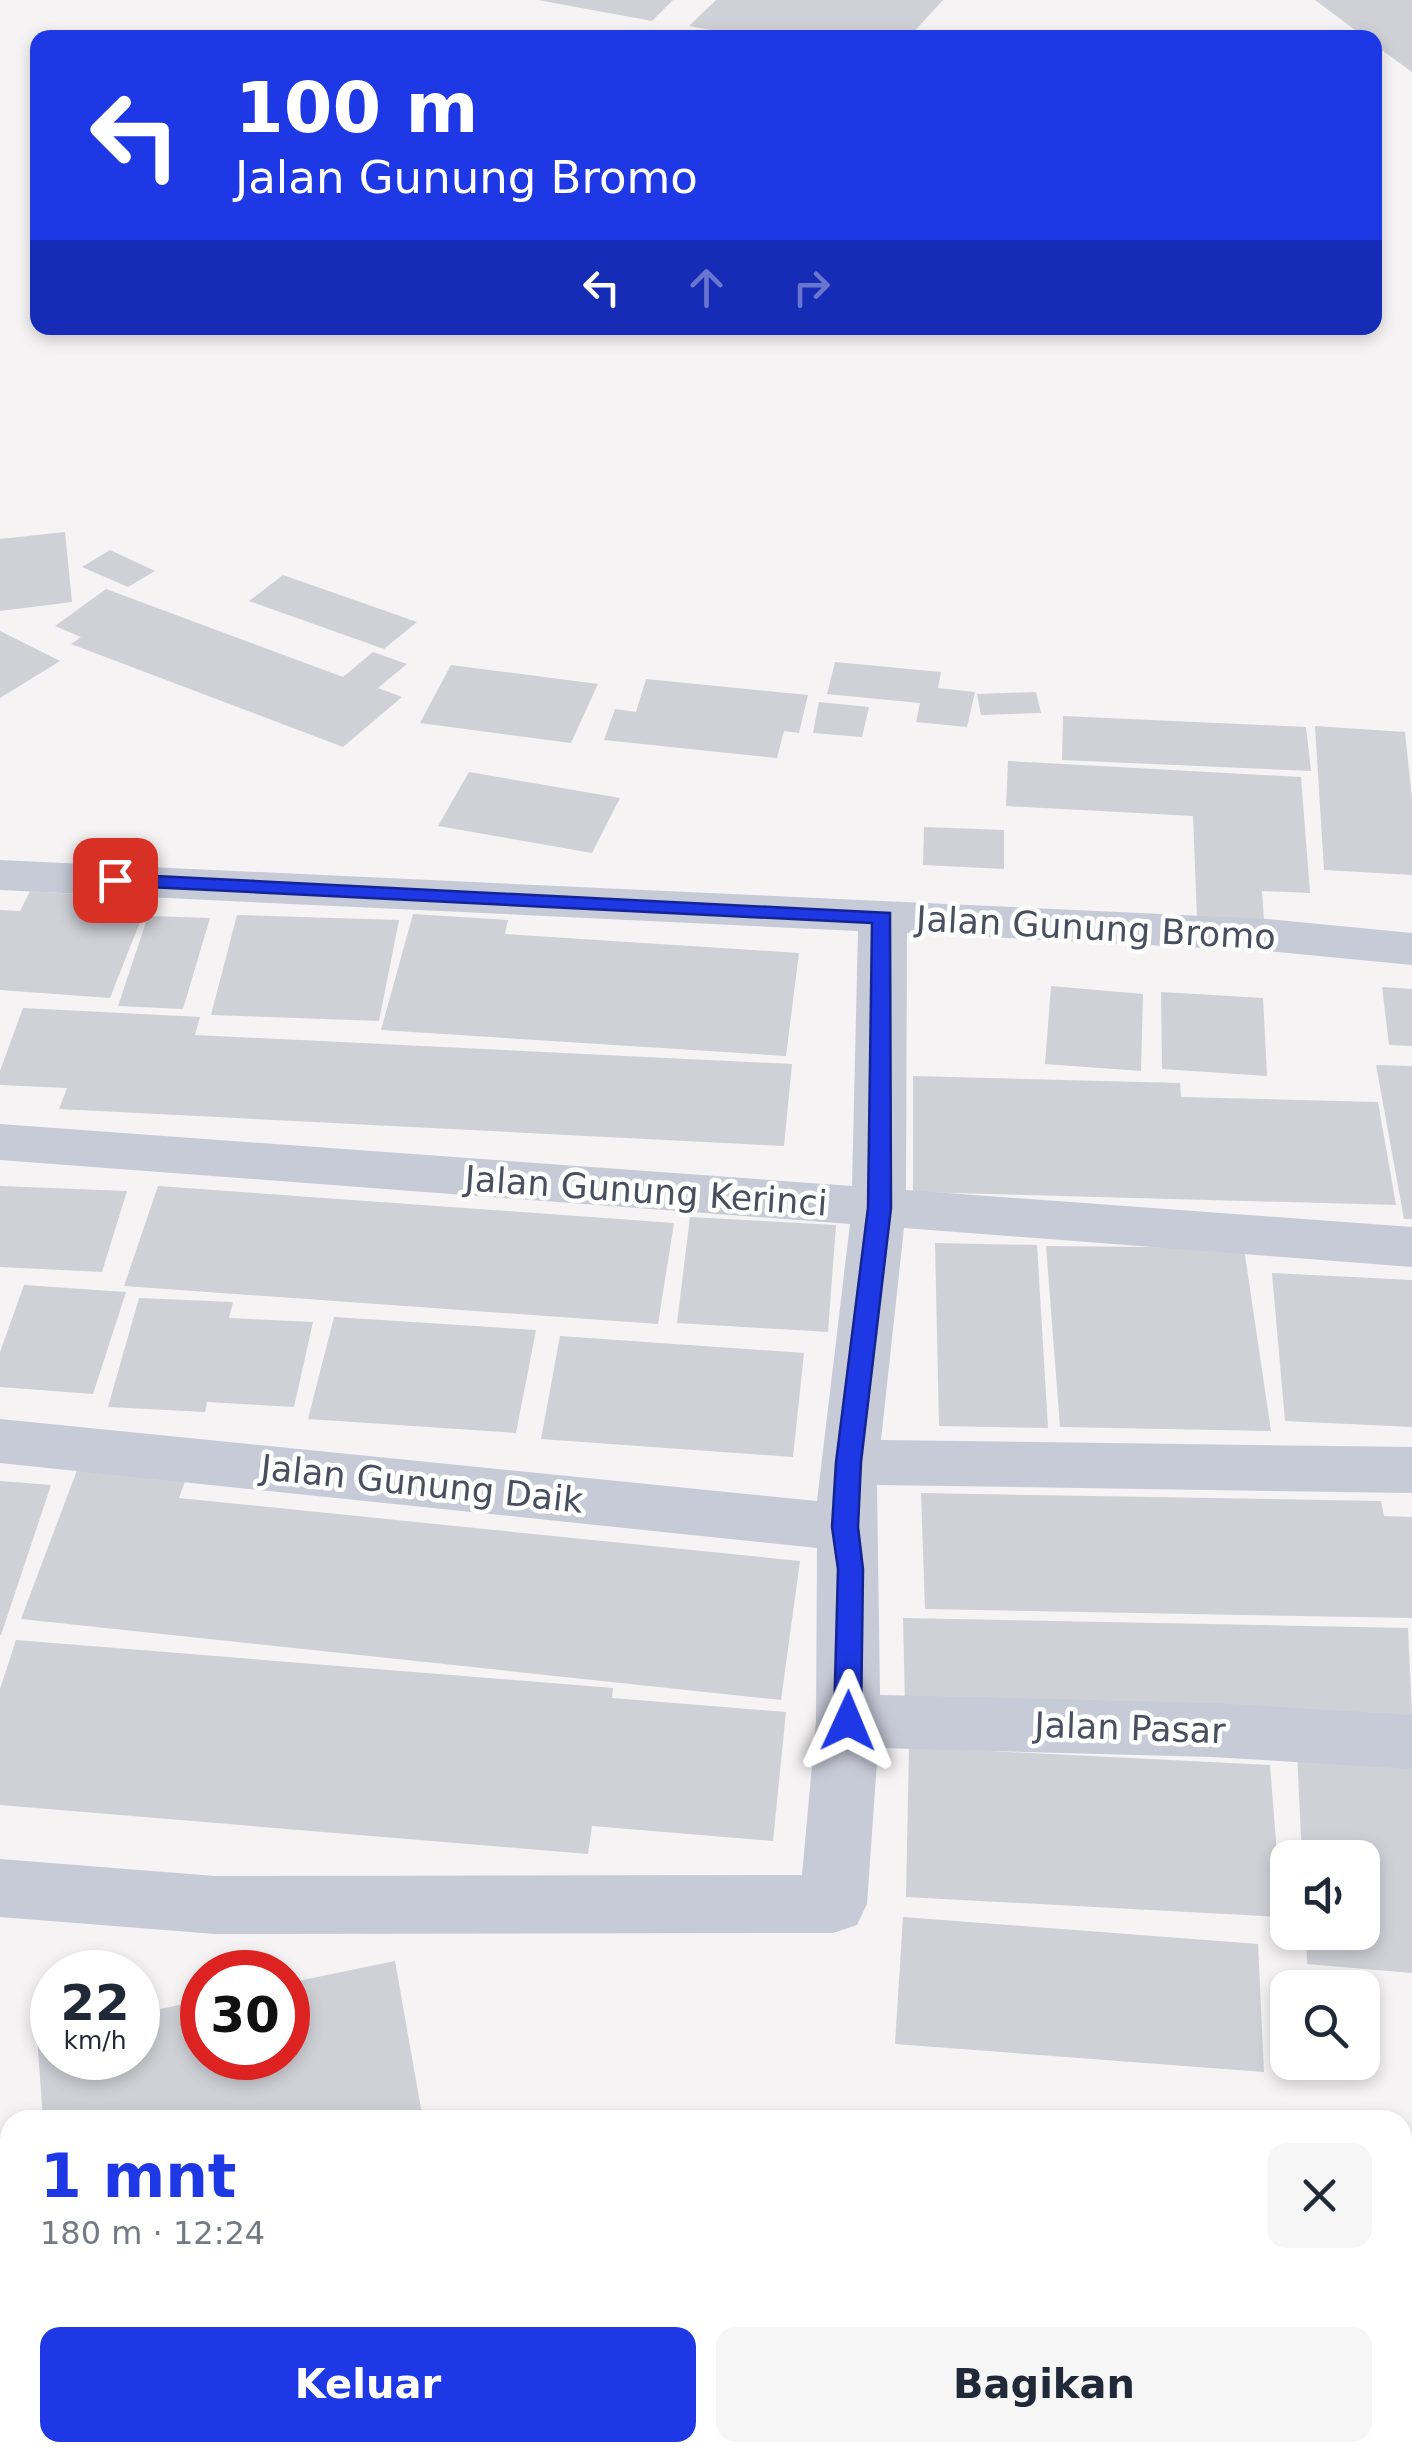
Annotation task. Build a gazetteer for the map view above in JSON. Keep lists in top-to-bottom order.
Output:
{
  "streets": {
    "street": [
      "Jalan Gunung Bromo",
      "Jalan Gunung Kerinci",
      "Jalan Gunung Daik",
      "Jalan Pasar"
    ]
  },
  "page": {
    "turn": ["100 m", "Jalan Gunung Bromo"],
    "speed": "22 km/h",
    "limit": "30",
    "heading": ["1 mnt", "180 m · 12:24"],
    "buttons": ["Keluar", "Bagikan"]
  }
}
